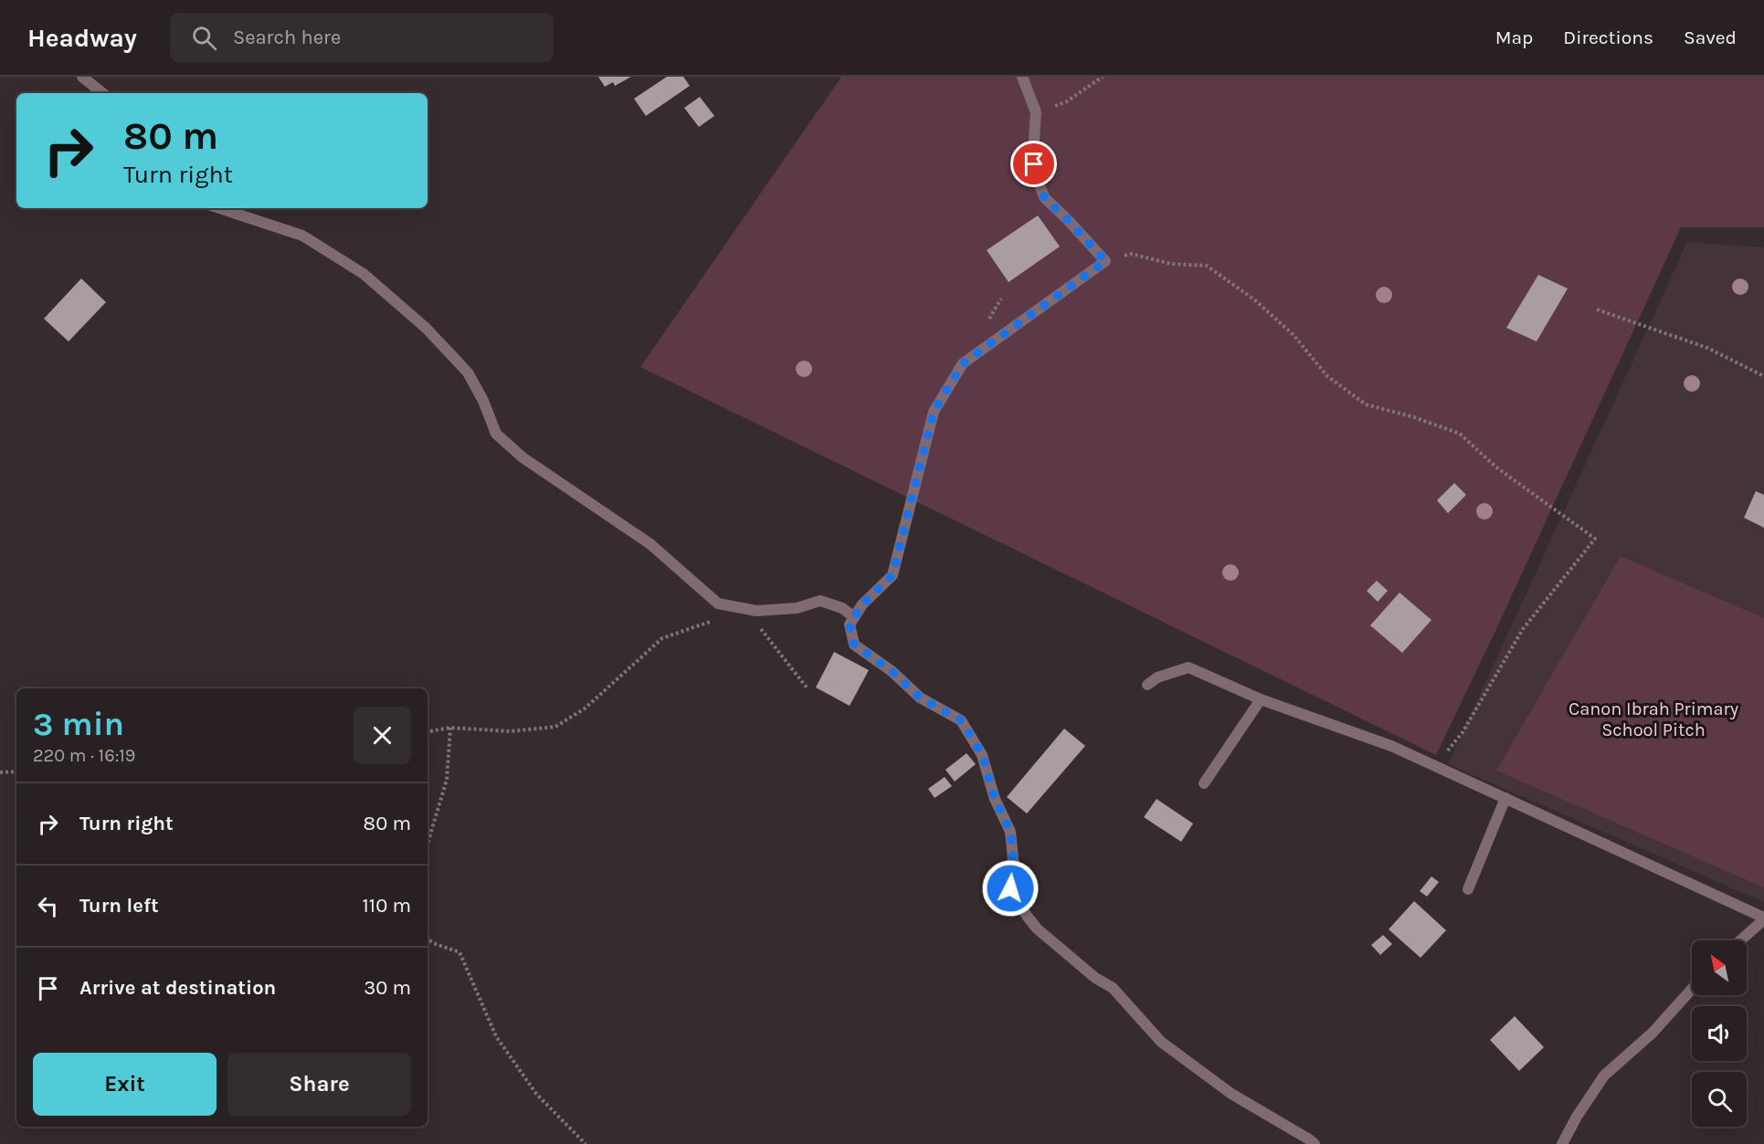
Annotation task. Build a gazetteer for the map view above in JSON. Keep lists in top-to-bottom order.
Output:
{
  "parks": ["Canon Ibrah Primary School Pitch"],
  "north": "top left",
  "page": {
    "header": "Headway",
    "search": "Search here",
    "nav": ["Map", "Directions", "Saved"],
    "turn": ["80 m", "Turn right"],
    "heading": ["3 min", "220 m · 16:19"],
    "list": [
      {
        "name": "Turn right",
        "value": "80 m"
      },
      {
        "name": "Turn left",
        "value": "110 m"
      },
      {
        "name": "Arrive at destination",
        "value": "30 m"
      }
    ],
    "buttons": ["Exit", "Share"]
  }
}
